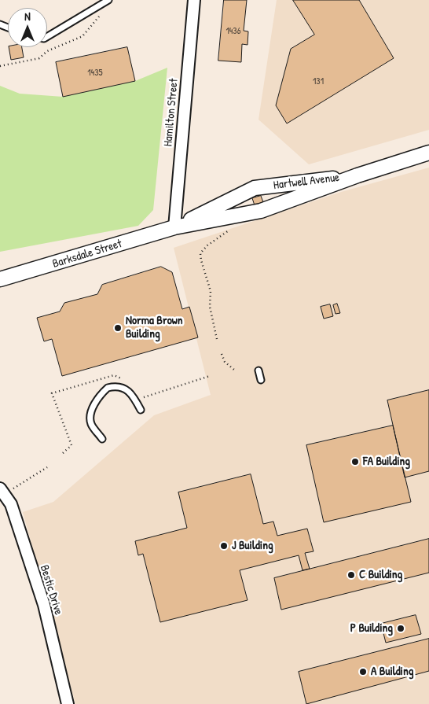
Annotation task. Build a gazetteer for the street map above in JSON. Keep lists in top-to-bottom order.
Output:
{
  "streets": {
    "street": [
      "Hamilton Street",
      "Hartwell Avenue",
      "Barksdale Street",
      "Bestic Drive"
    ]
  },
  "crossings": [
    ["Hamilton Street", "Barksdale Street"],
    ["Hartwell Avenue", "Barksdale Street"]
  ],
  "places": [
    "Norma Brown Building",
    "FA Building",
    "J Building",
    "C Building",
    "P Building",
    "A Building"
  ],
  "house_numbers": ["1436", "1435", "131"],
  "north": "top"
}
